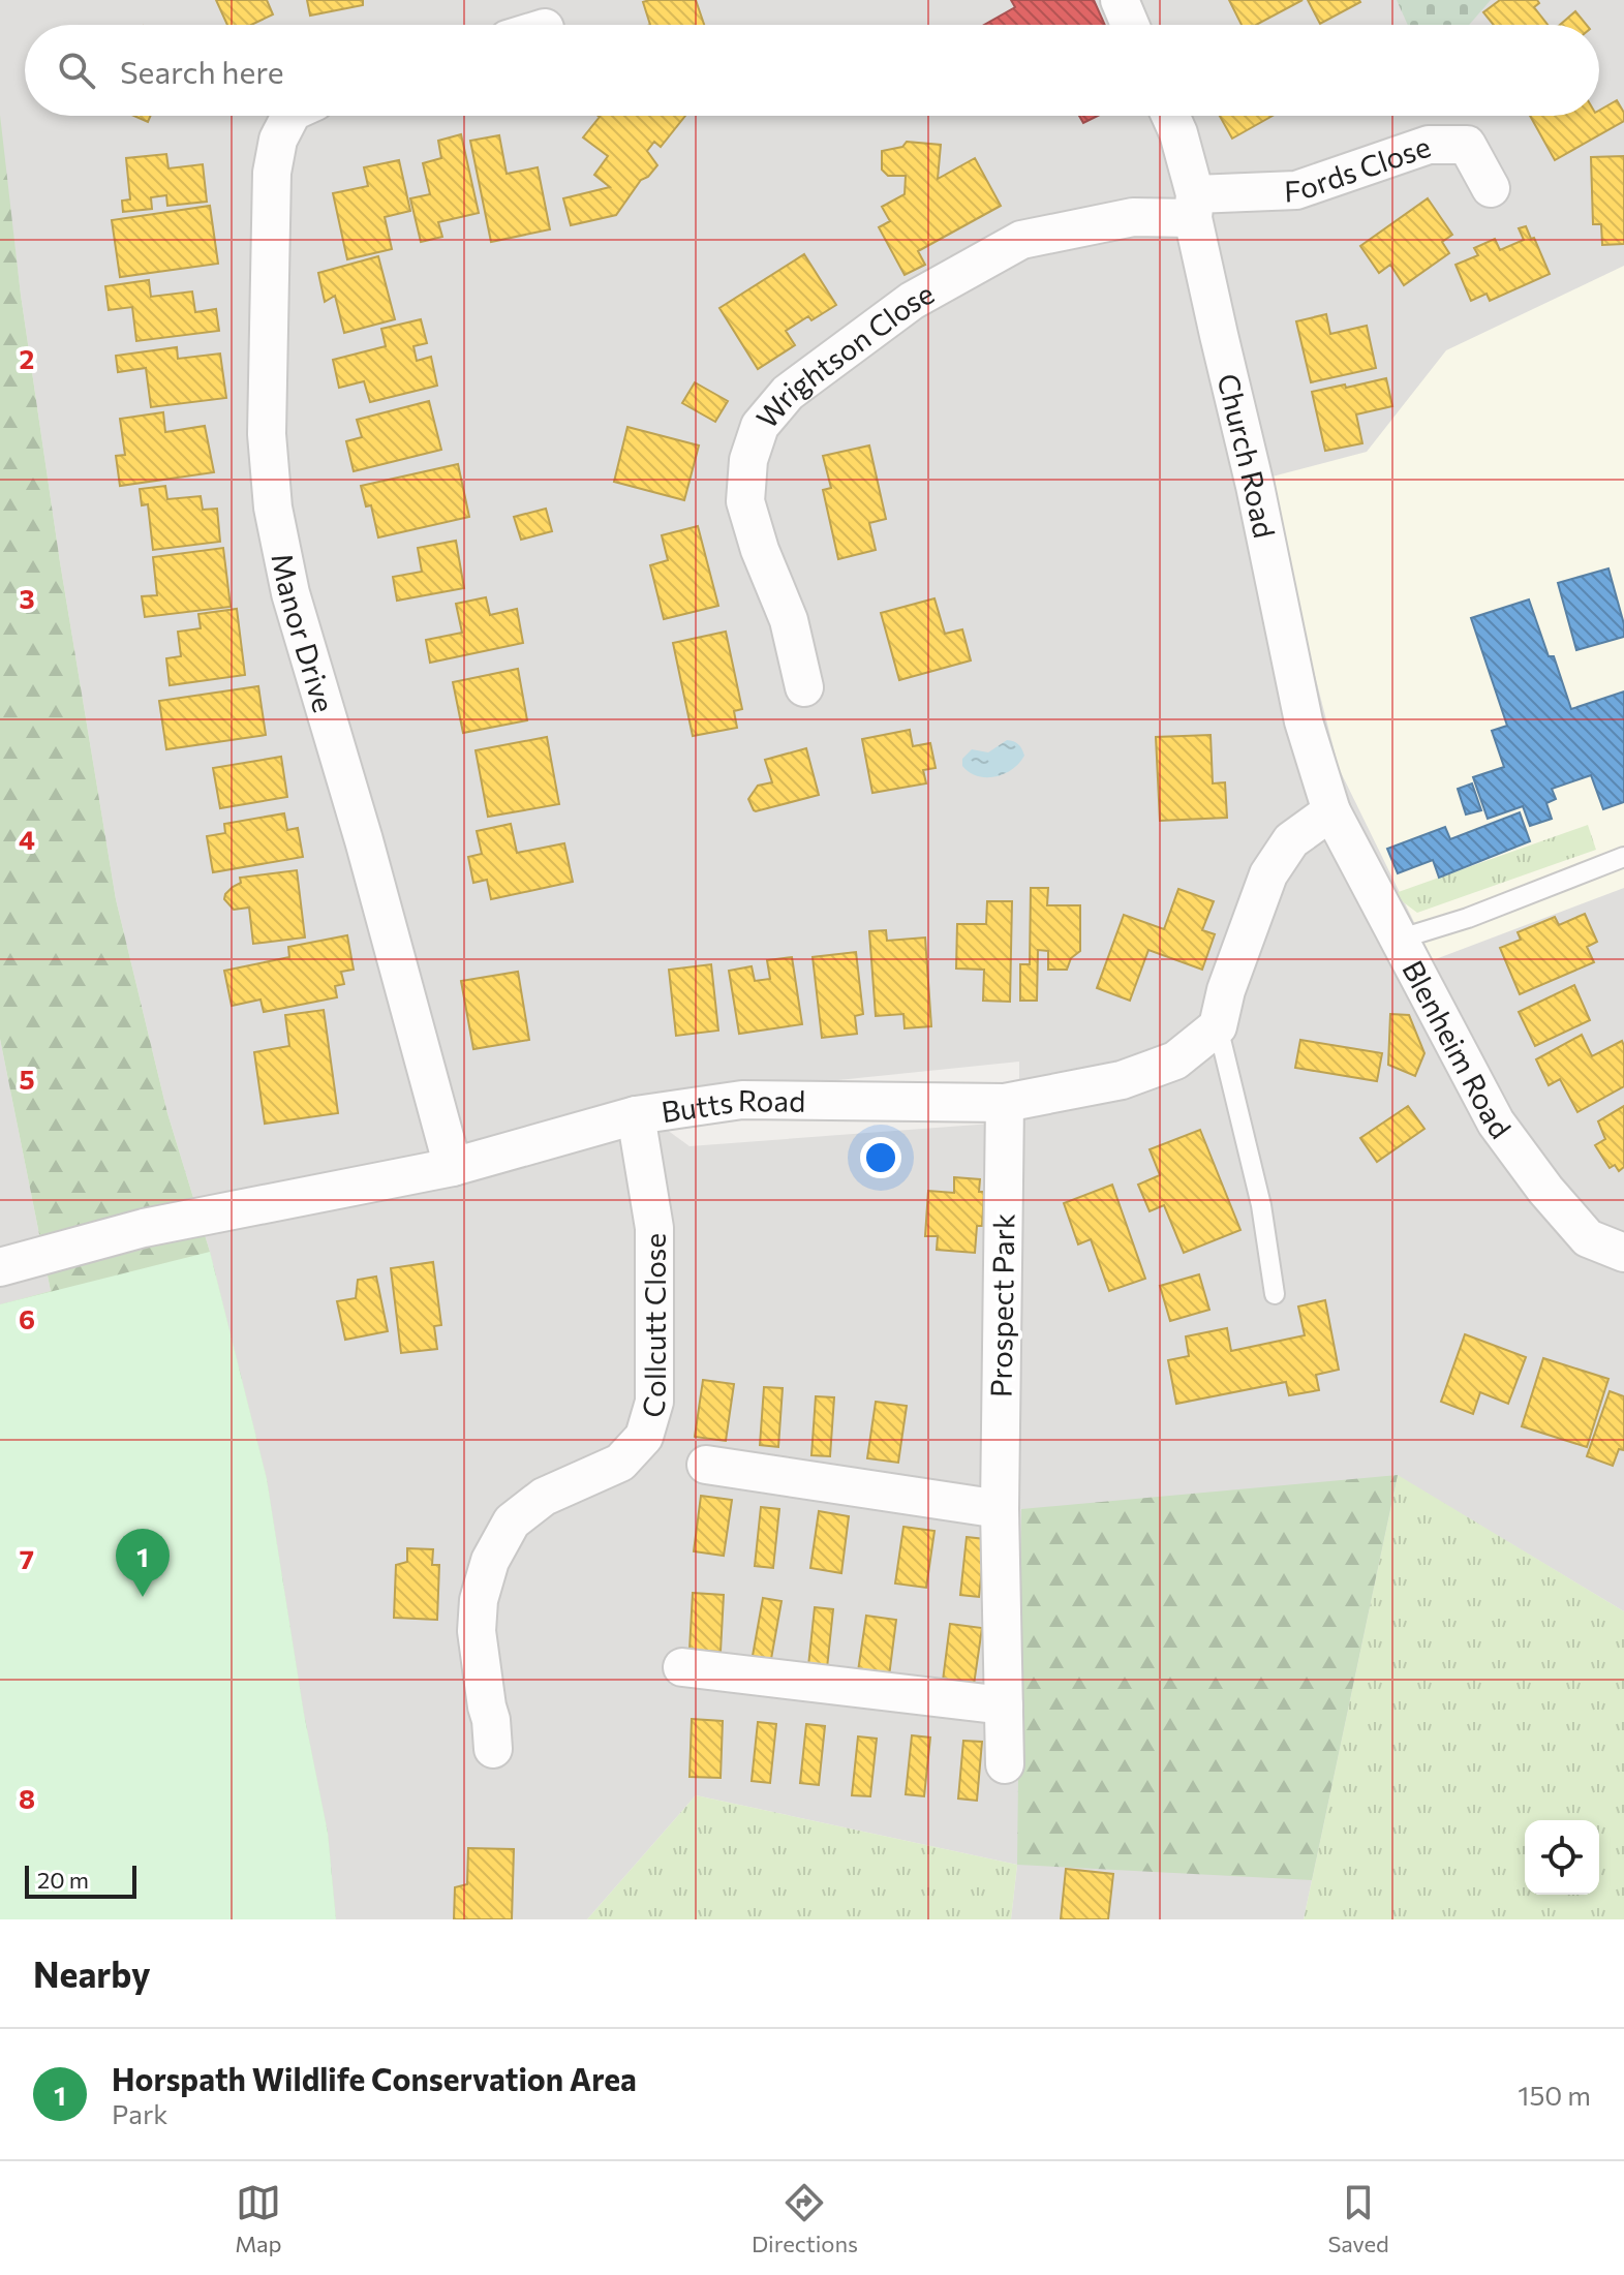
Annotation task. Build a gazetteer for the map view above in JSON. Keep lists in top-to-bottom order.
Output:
{
  "streets": {
    "street": [
      "Fords Close",
      "Wrightson Close",
      "Church Road",
      "Manor Drive",
      "Blenheim Road",
      "Butts Road",
      "Prospect Park",
      "Collcutt Close"
    ]
  },
  "crossings": [
    ["Fords Close", "Wrightson Close"],
    ["Fords Close", "Church Road"],
    ["Wrightson Close", "Church Road"],
    ["Church Road", "Blenheim Road"],
    ["Manor Drive", "Butts Road"],
    ["Butts Road", "Prospect Park"],
    ["Butts Road", "Collcutt Close"]
  ],
  "scale_bar": "20 m",
  "page": {
    "search": "Search here",
    "pins": "1",
    "scale": "20 m",
    "heading": "Nearby",
    "list": [
      {
        "mark": "1",
        "name": "Horspath Wildlife Conservation Area",
        "note": "Park",
        "value": "150 m"
      }
    ],
    "nav": ["Map", "Directions", "Saved"]
  },
  "grid": {
    "rows": [
      "2",
      "3",
      "4",
      "5",
      "6",
      "7",
      "8"
    ]
  }
}
